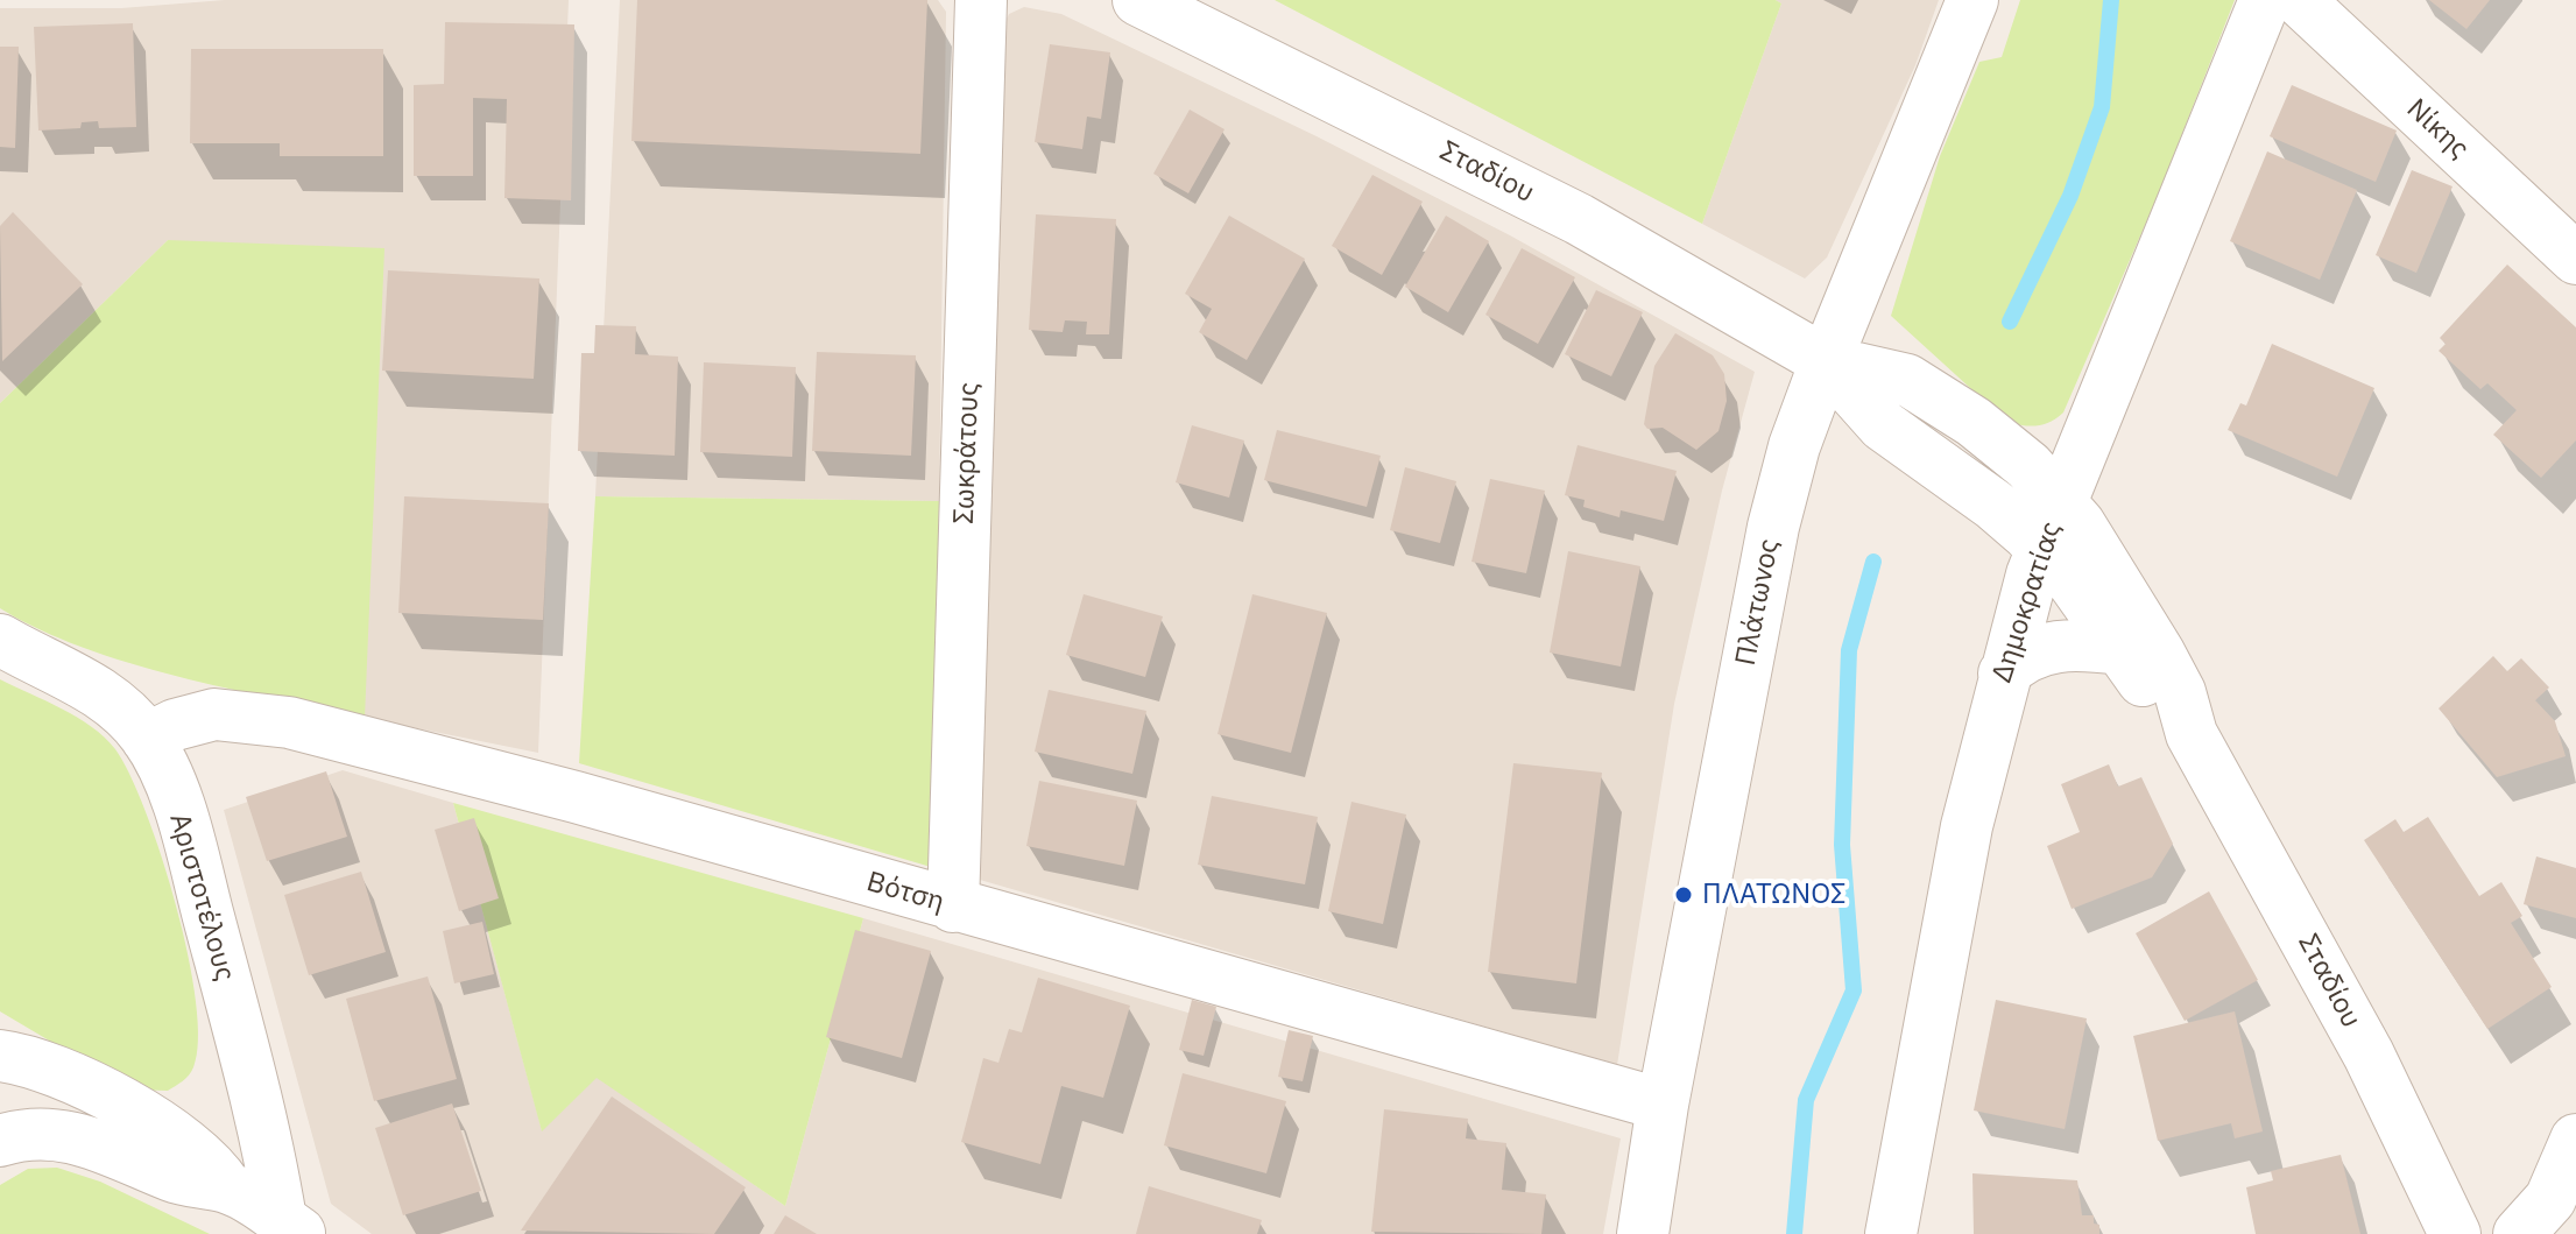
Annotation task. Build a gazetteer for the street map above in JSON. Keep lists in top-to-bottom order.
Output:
{
  "streets": {
    "street": [
      "Νίκης",
      "Σταδίου",
      "Σωκράτους",
      "Πλάτωνος",
      "Δημοκρατίας",
      "Βότση",
      "Αριστοτέλους"
    ]
  },
  "crossings": [
    ["Σταδίου", "Πλάτωνος"],
    ["Σταδίου", "Δημοκρατίας"],
    ["Σωκράτους", "Βότση"],
    ["Πλάτωνος", "Βότση"],
    ["Βότση", "Αριστοτέλους"]
  ],
  "places": ["ΠΛΑΤΩΝΟΣ"]
}
